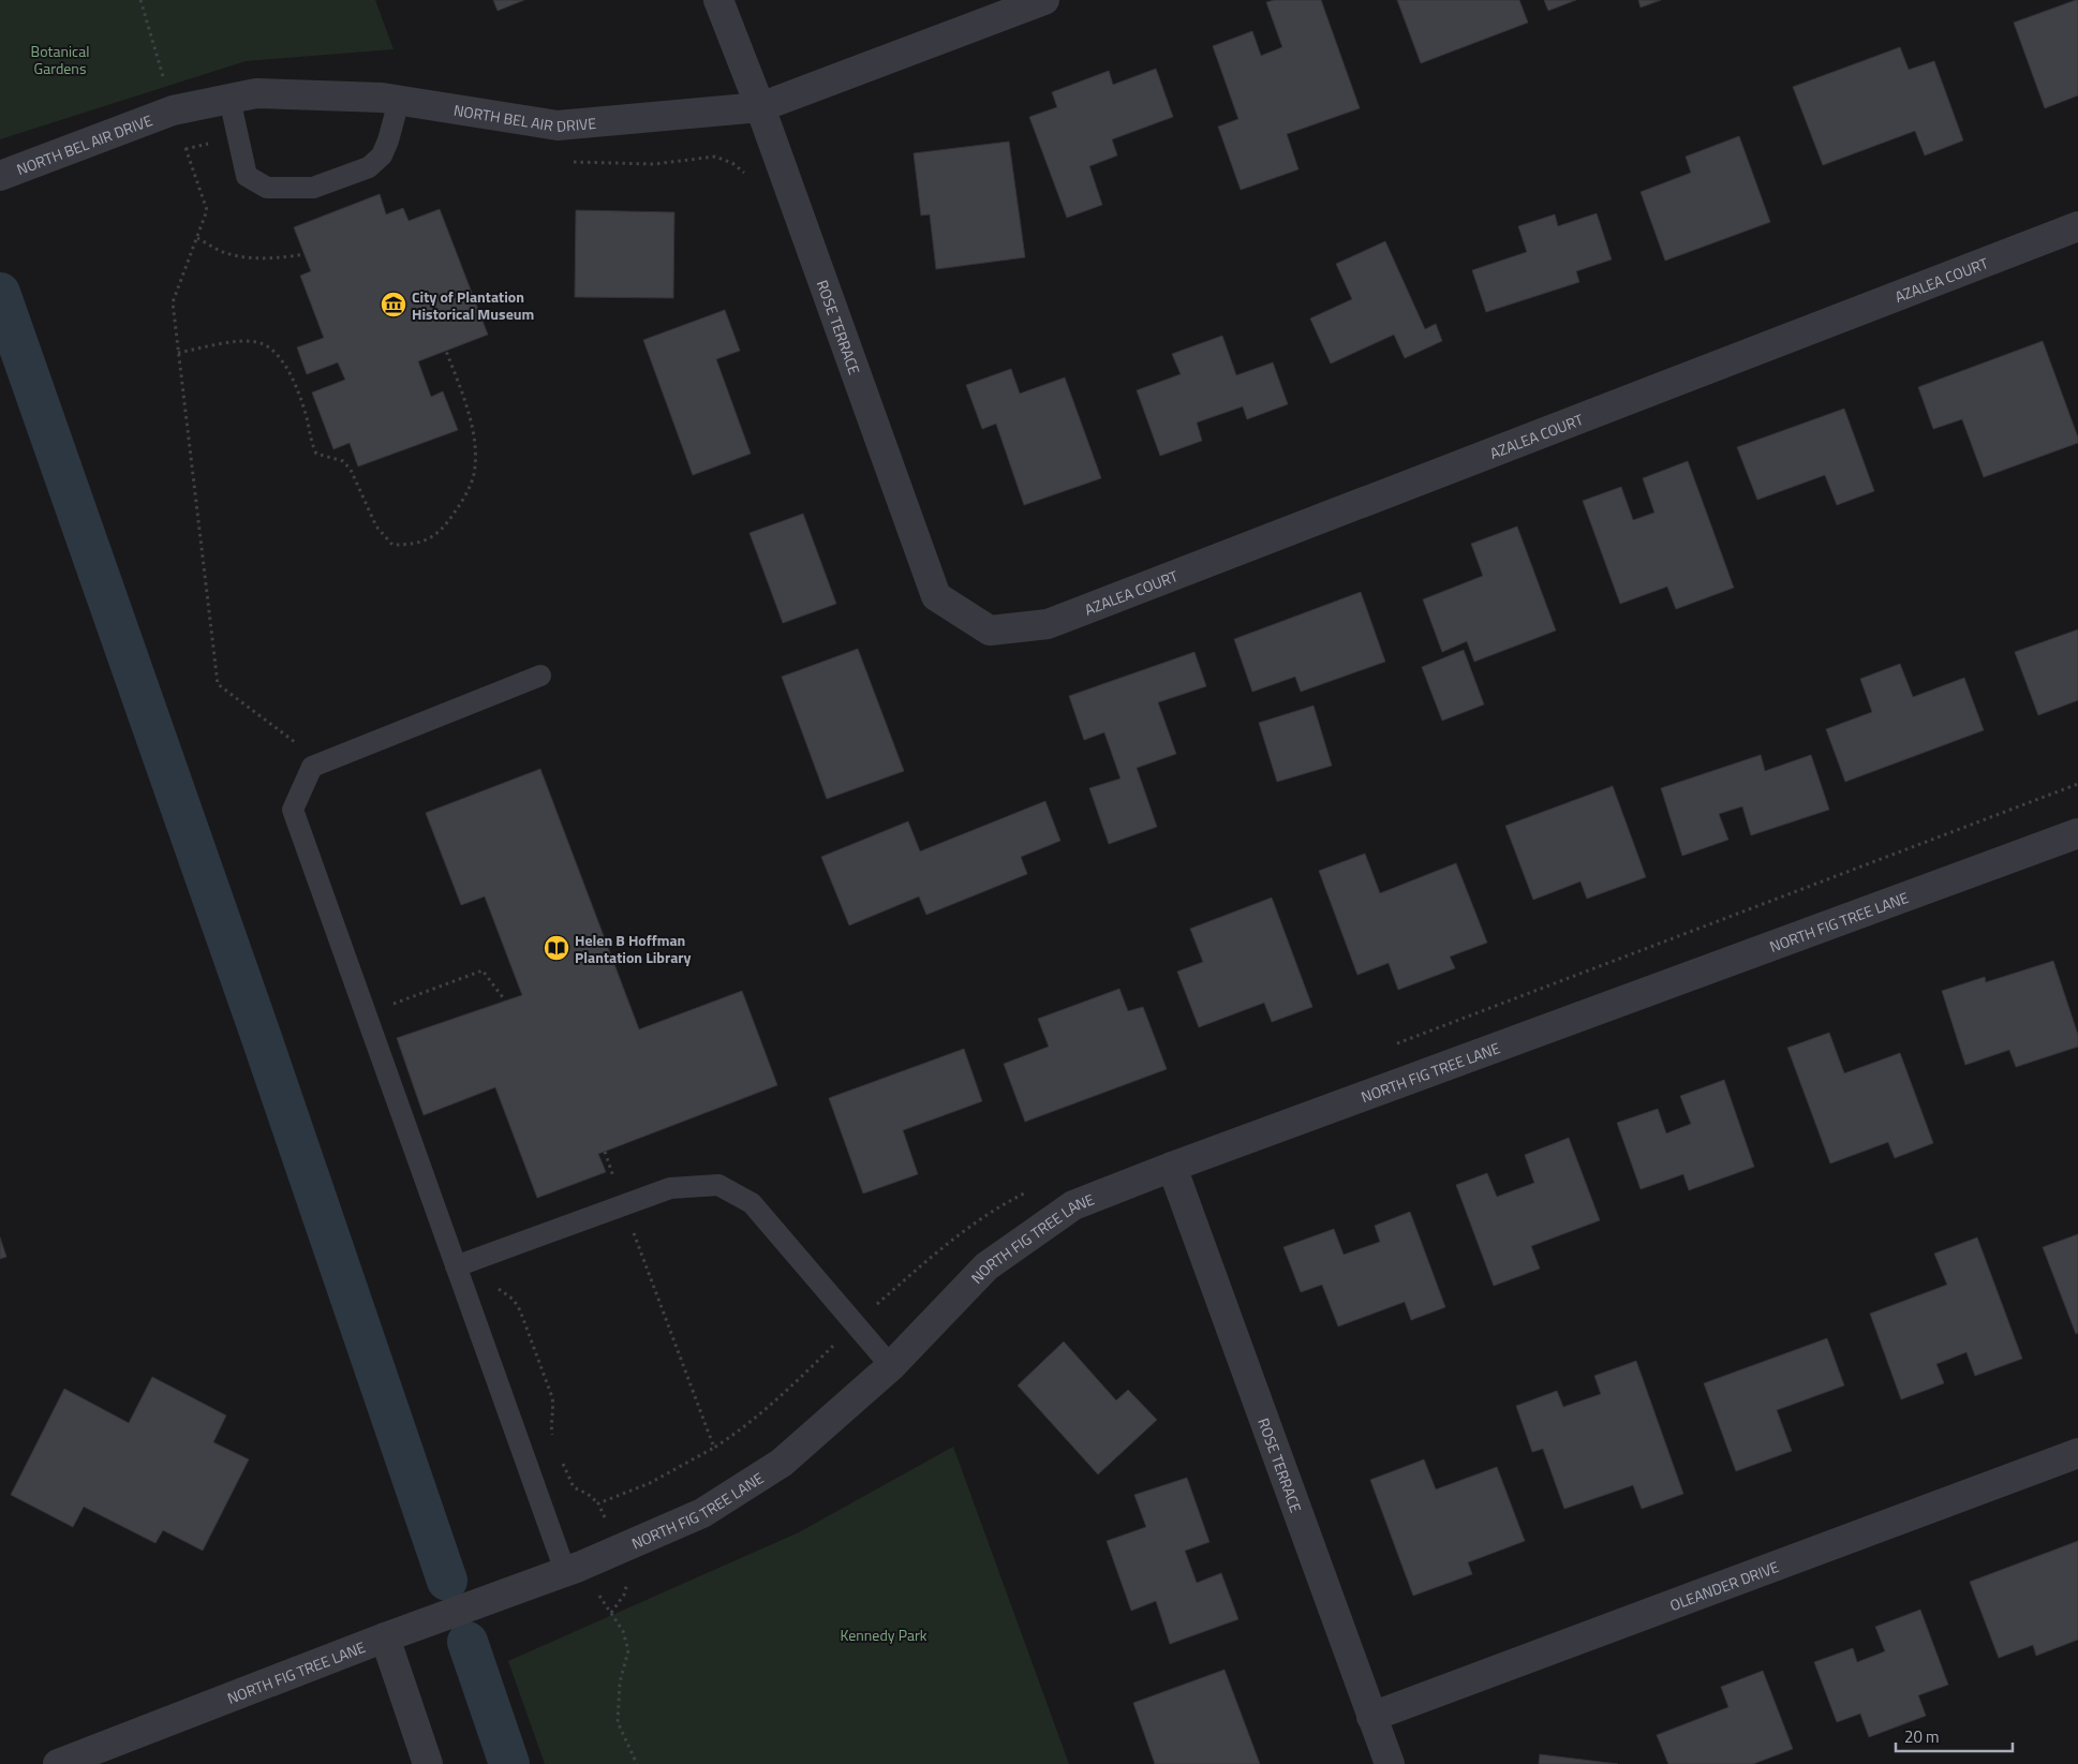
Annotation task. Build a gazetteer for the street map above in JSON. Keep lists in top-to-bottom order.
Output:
{
  "streets": {
    "street": [
      "NORTH BEL AIR DRIVE",
      "AZALEA COURT",
      "ROSE TERRACE",
      "NORTH FIG TREE LANE",
      "OLEANDER DRIVE"
    ]
  },
  "crossings": [
    ["NORTH BEL AIR DRIVE", "ROSE TERRACE"],
    ["AZALEA COURT", "ROSE TERRACE"],
    ["ROSE TERRACE", "NORTH FIG TREE LANE"],
    ["ROSE TERRACE", "OLEANDER DRIVE"]
  ],
  "parks": ["Botanical Gardens", "Kennedy Park"],
  "places": {
    "museum": ["City of Plantation Historical Museum"],
    "library": ["Helen B Hoffman Plantation Library"]
  },
  "scale_bar": "20 m"
}
